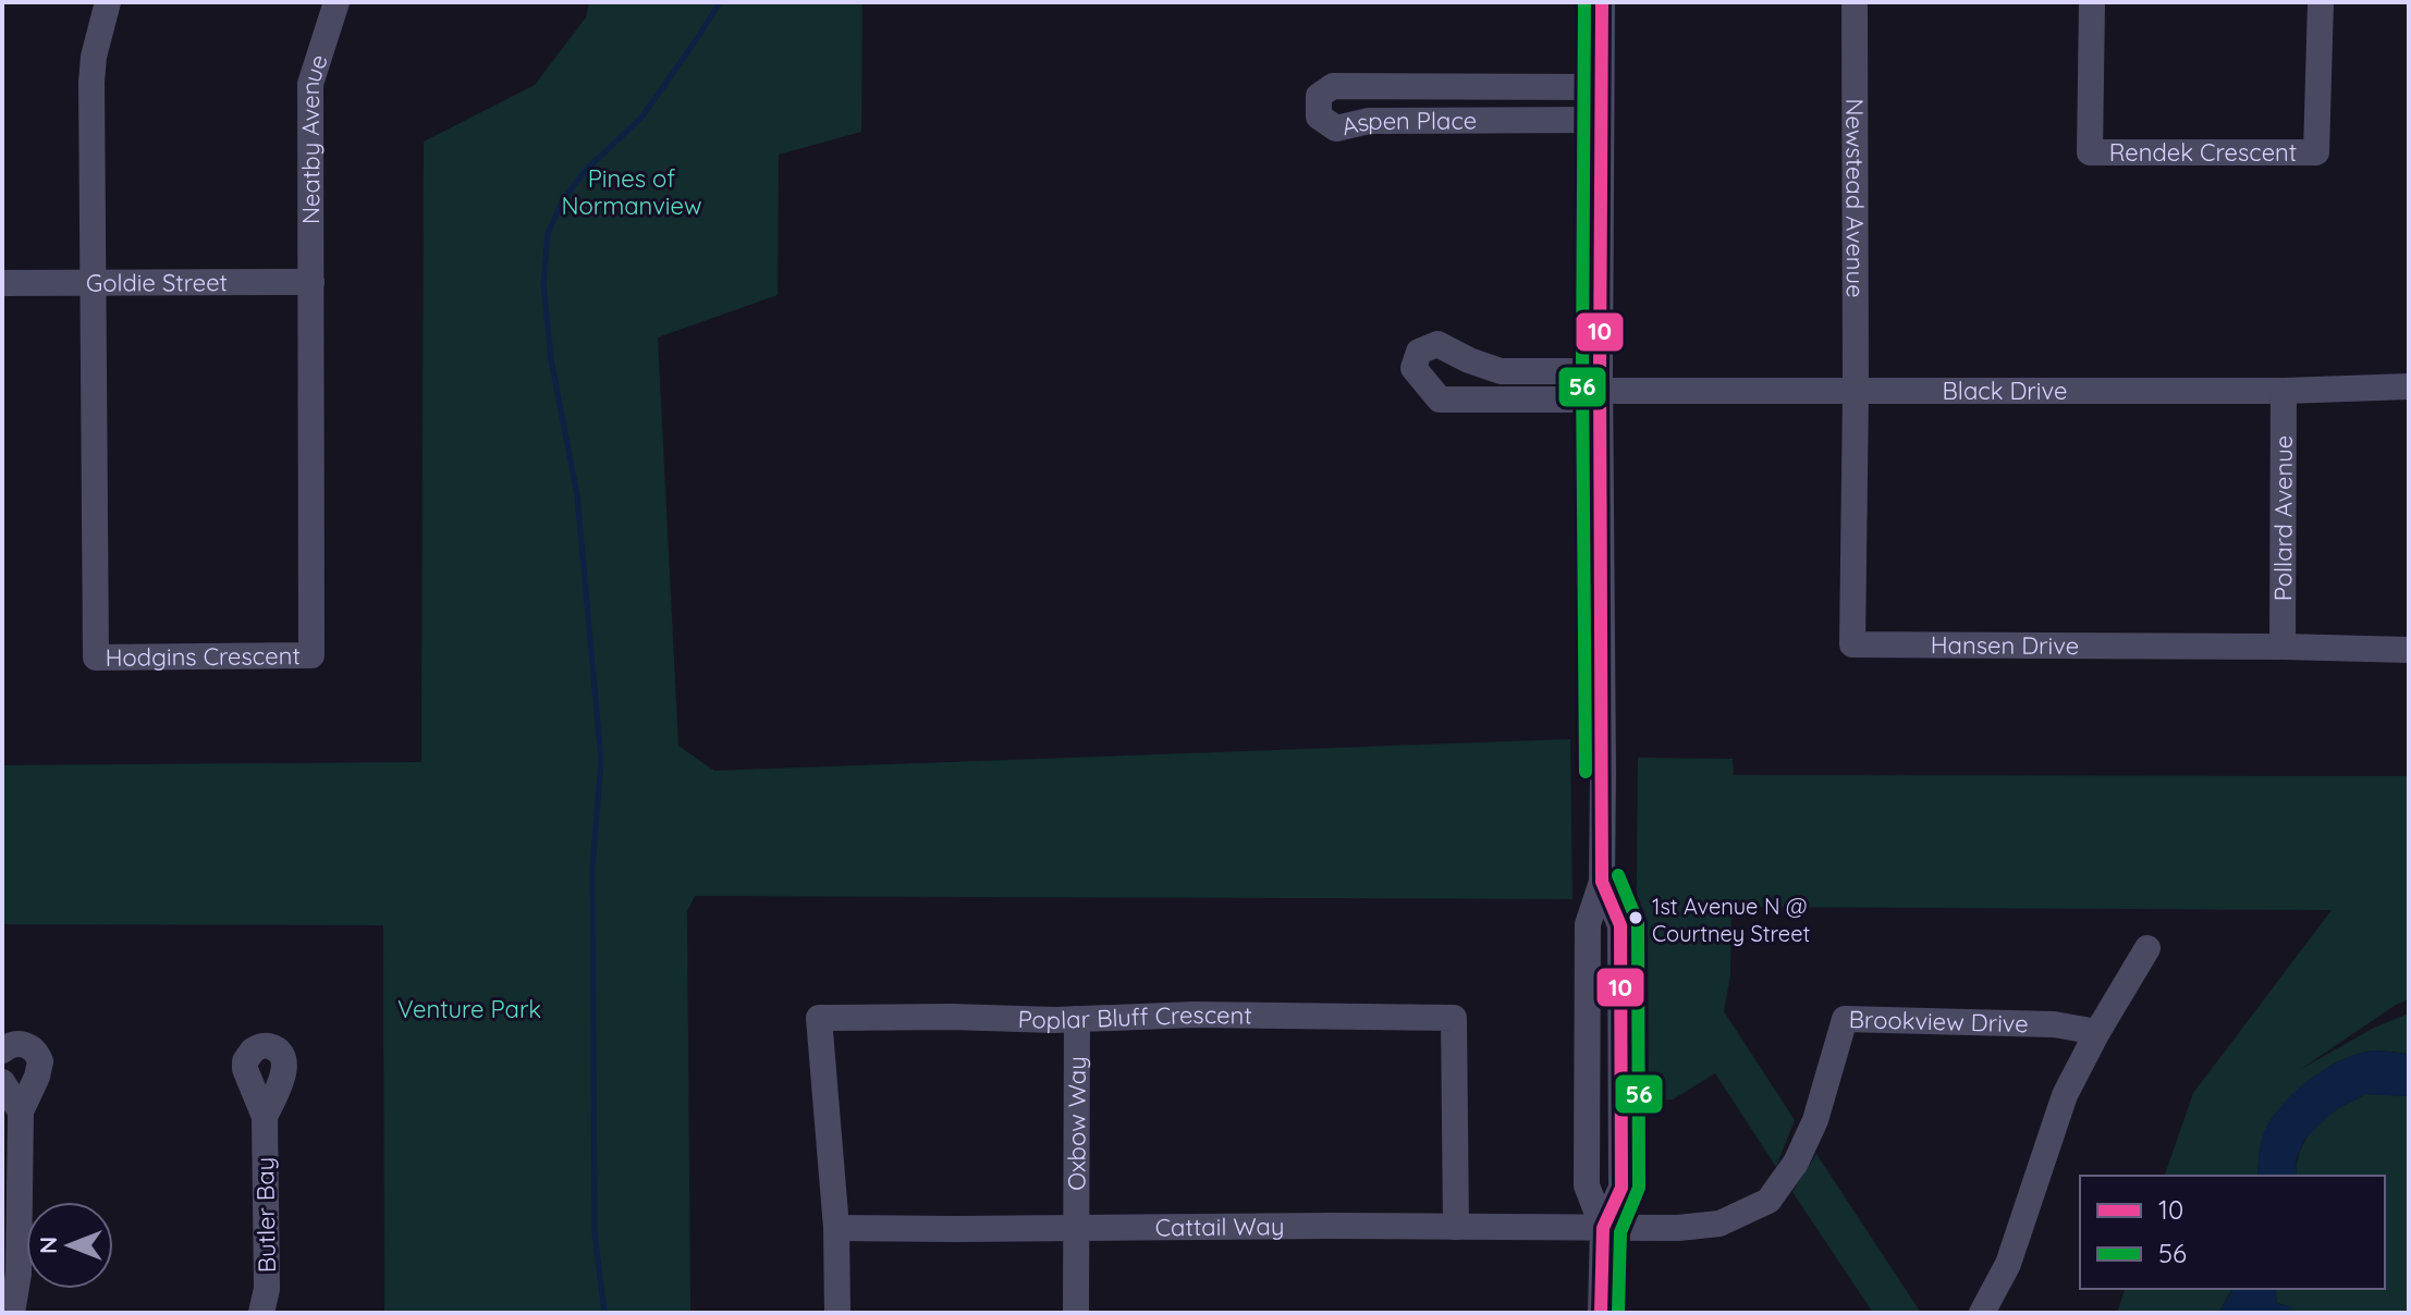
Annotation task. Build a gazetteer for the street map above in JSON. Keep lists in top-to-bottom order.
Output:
{
  "streets": {
    "street": [
      "Aspen Place",
      "Neatby Avenue",
      "Rendek Crescent",
      "Newstead Avenue",
      "Goldie Street",
      "Black Drive",
      "Pollard Avenue",
      "Hansen Drive",
      "Hodgins Crescent",
      "Poplar Bluff Crescent",
      "Brookview Drive",
      "Oxbow Way",
      "Butler Bay",
      "Cattail Way"
    ]
  },
  "crossings": [
    ["Neatby Avenue", "Goldie Street"],
    ["Neatby Avenue", "Hodgins Crescent"],
    ["Newstead Avenue", "Black Drive"],
    ["Newstead Avenue", "Hansen Drive"],
    ["Goldie Street", "Hodgins Crescent"],
    ["Black Drive", "Pollard Avenue"],
    ["Black Drive", "Hansen Drive"],
    ["Pollard Avenue", "Hansen Drive"],
    ["Poplar Bluff Crescent", "Oxbow Way"],
    ["Poplar Bluff Crescent", "Cattail Way"],
    ["Brookview Drive", "Cattail Way"],
    ["Oxbow Way", "Cattail Way"]
  ],
  "parks": ["Pines of Normanview", "Venture Park"],
  "places": ["1st Avenue N @ Courtney Street"],
  "lines": ["transit line 10", "transit line 56"],
  "legend": ["10", "56"],
  "north": "left"
}
